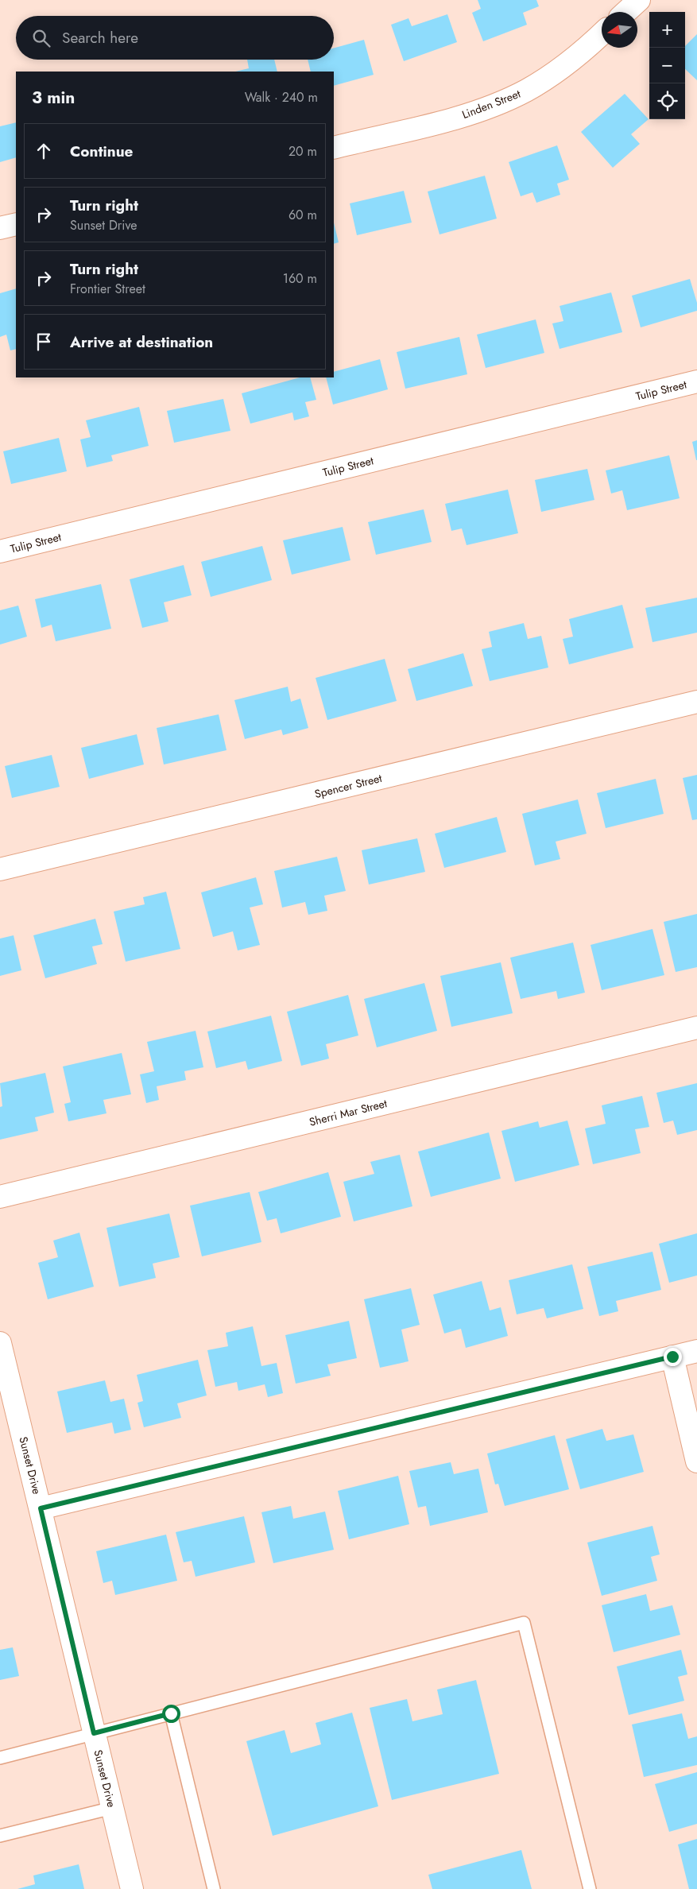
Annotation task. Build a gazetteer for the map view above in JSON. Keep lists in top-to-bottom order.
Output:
{
  "streets": {
    "street": [
      "Linden Street",
      "Tulip Street",
      "Spencer Street",
      "Sherri Mar Street",
      "Sunset Drive"
    ]
  },
  "north": "left",
  "page": {
    "map_buttons": ["+", "−"],
    "search": "Search here",
    "heading": ["3 min", "Walk · 240 m"],
    "list": [
      ["Continue", "20 m"],
      ["Turn right", "Sunset Drive", "60 m"],
      ["Turn right", "Frontier Street", "160 m"],
      "Arrive at destination"
    ]
  }
}
